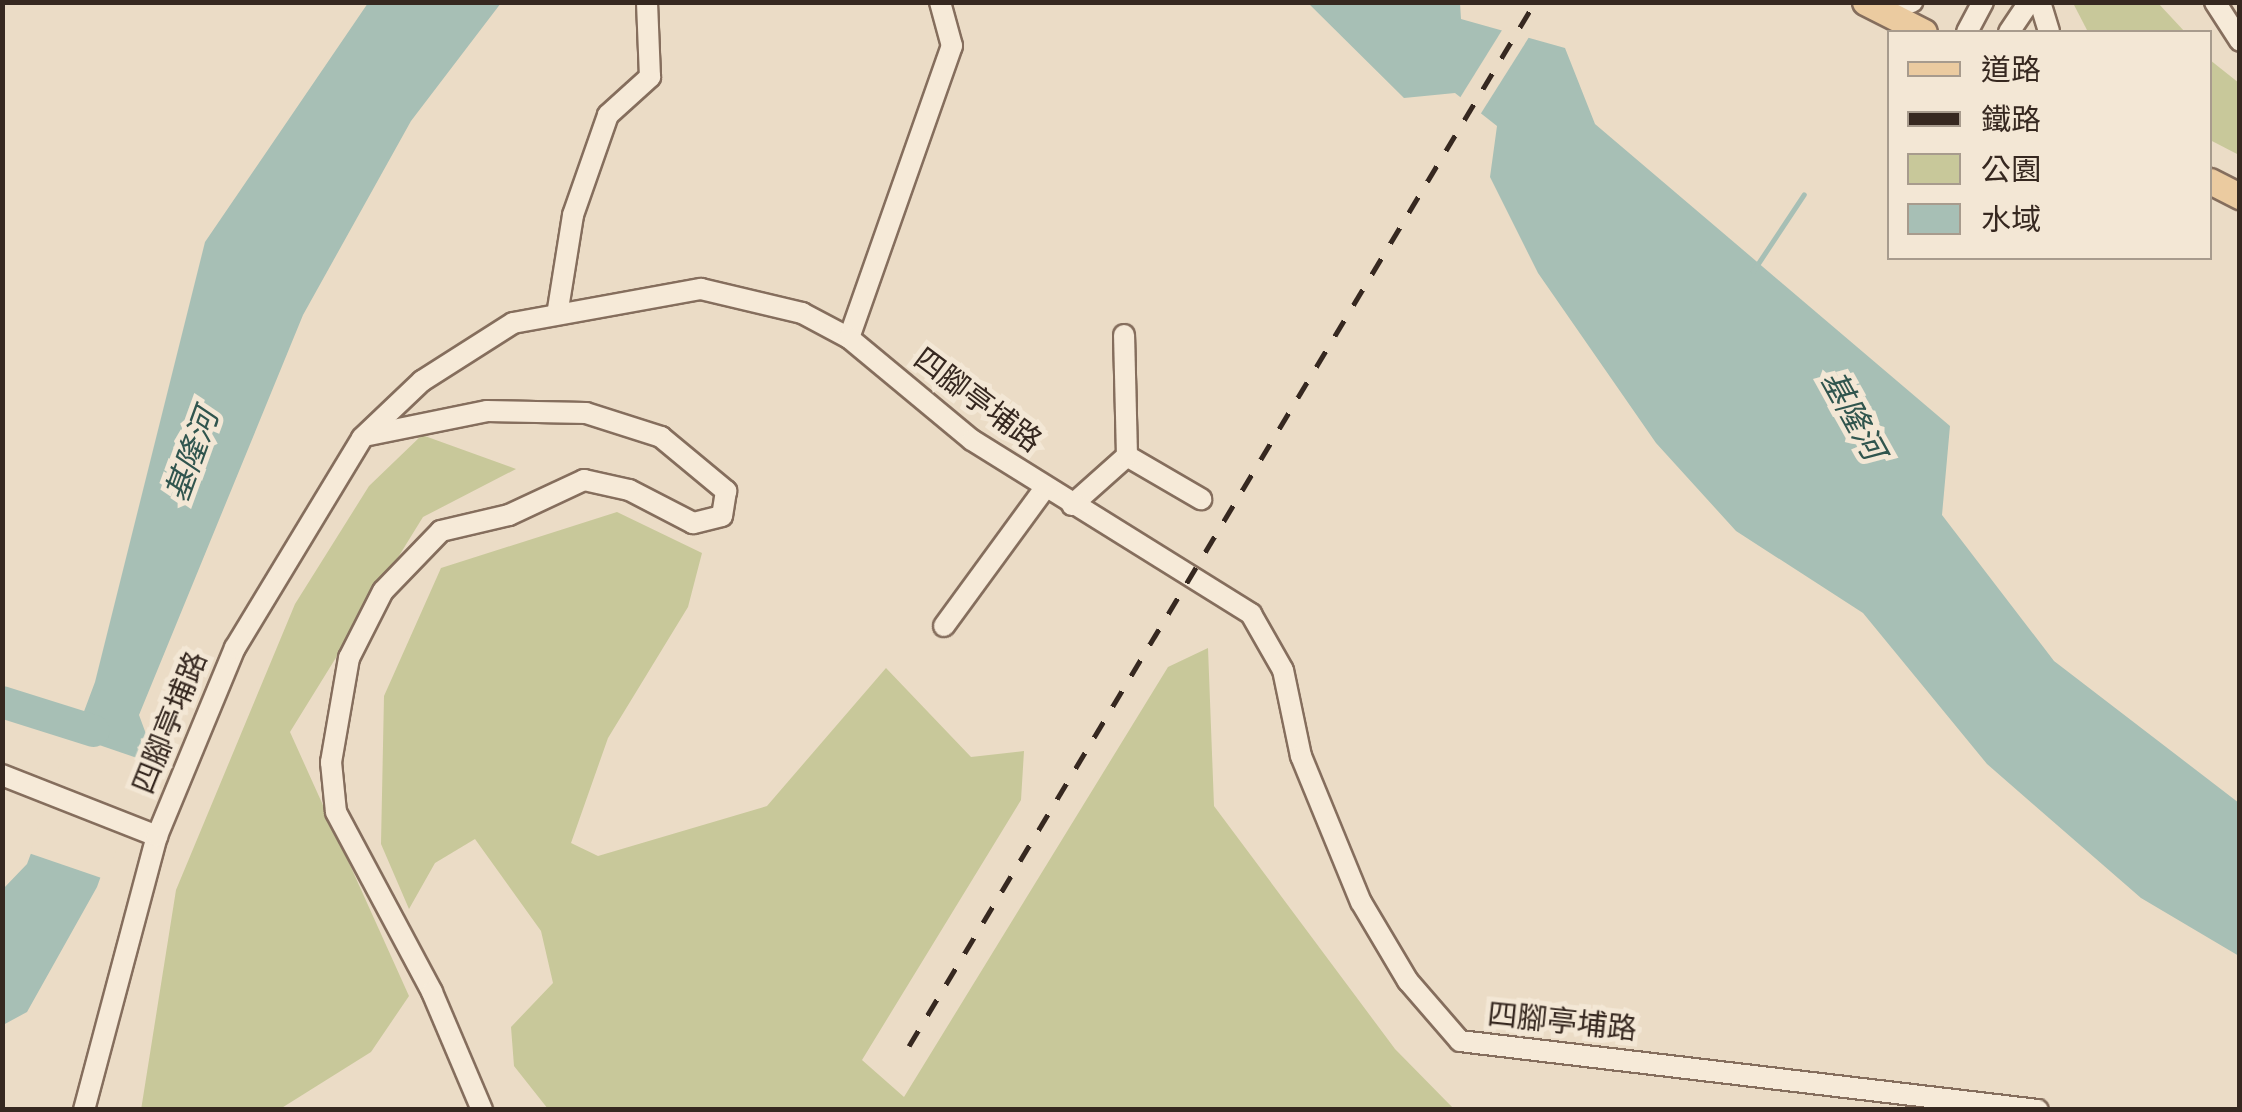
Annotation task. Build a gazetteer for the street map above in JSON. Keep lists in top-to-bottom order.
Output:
{
  "streets": {
    "street": ["四腳亭埔路"]
  },
  "water": ["基隆河"],
  "legend": [
    "道路",
    "鐵路",
    "公園",
    "水域"
  ]
}
